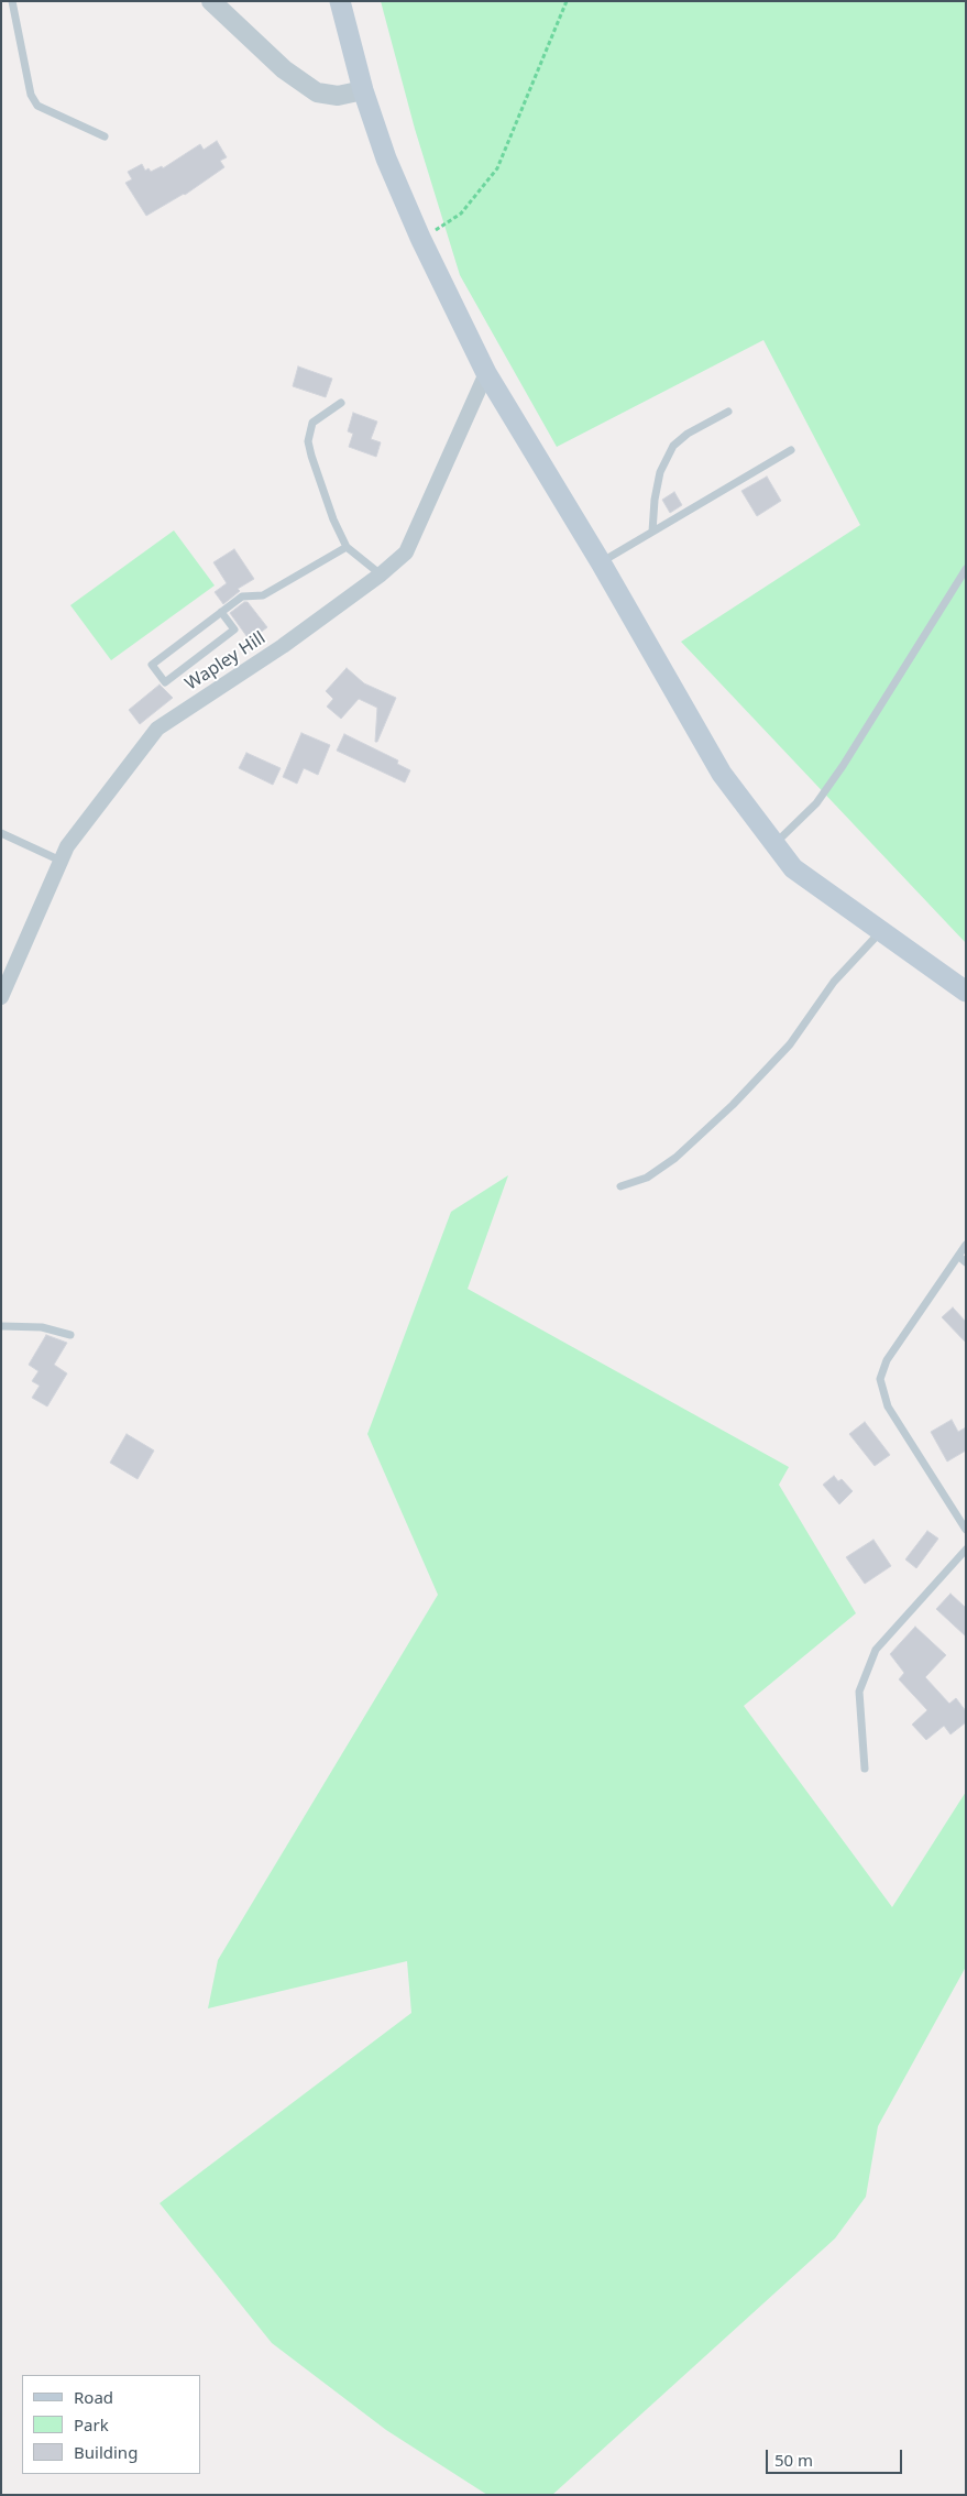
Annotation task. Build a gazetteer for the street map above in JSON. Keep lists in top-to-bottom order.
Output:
{
  "streets": {
    "street": ["Wapley Hill"]
  },
  "legend": ["Road", "Park", "Building"],
  "scale_bar": "50 m"
}
